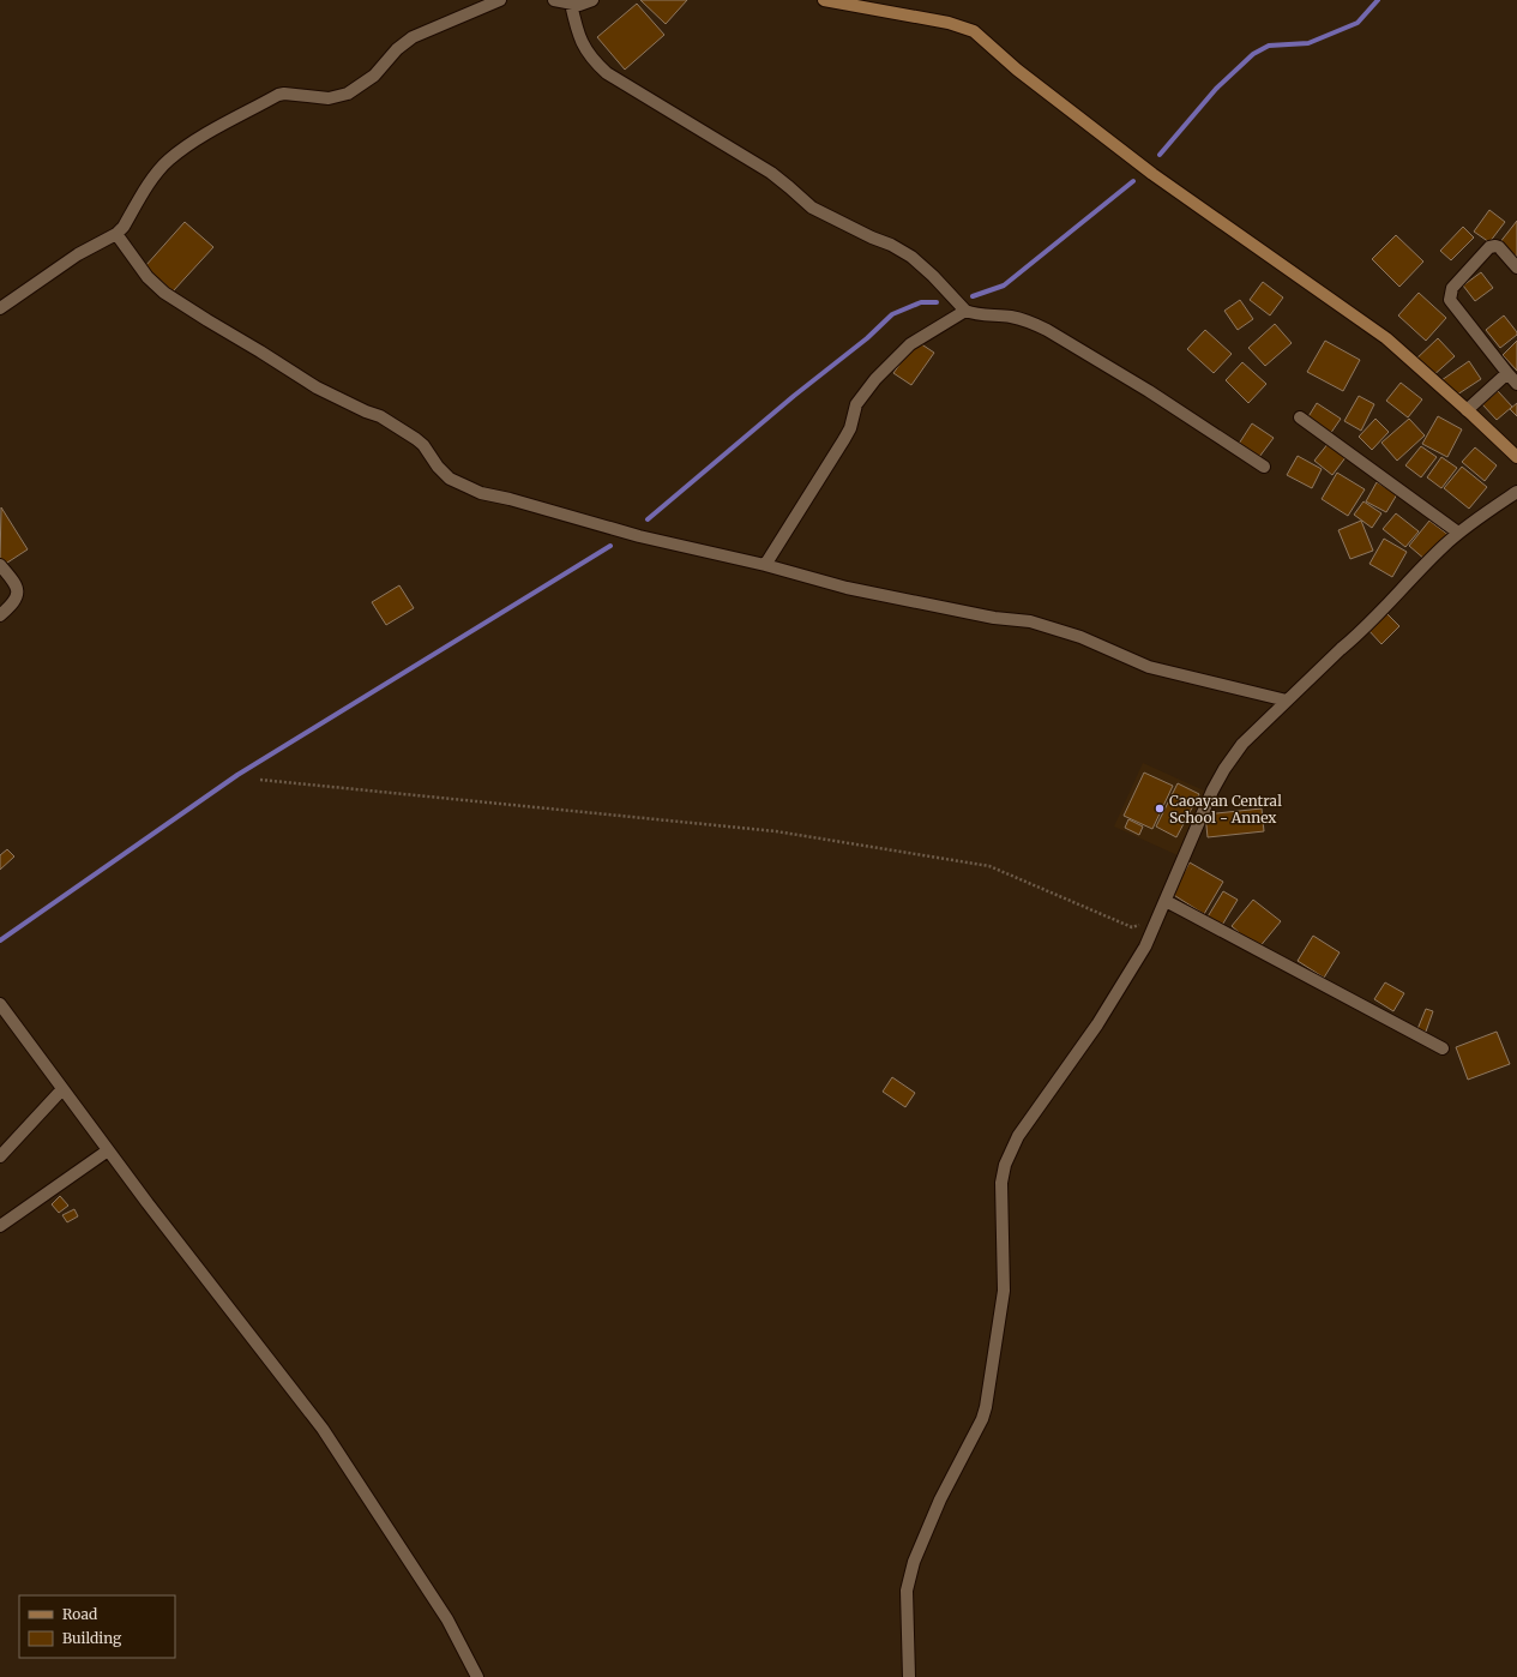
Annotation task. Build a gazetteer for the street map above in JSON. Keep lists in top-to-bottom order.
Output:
{
  "places": ["Caoayan Central School - Annex"],
  "legend": ["Road", "Building"]
}
